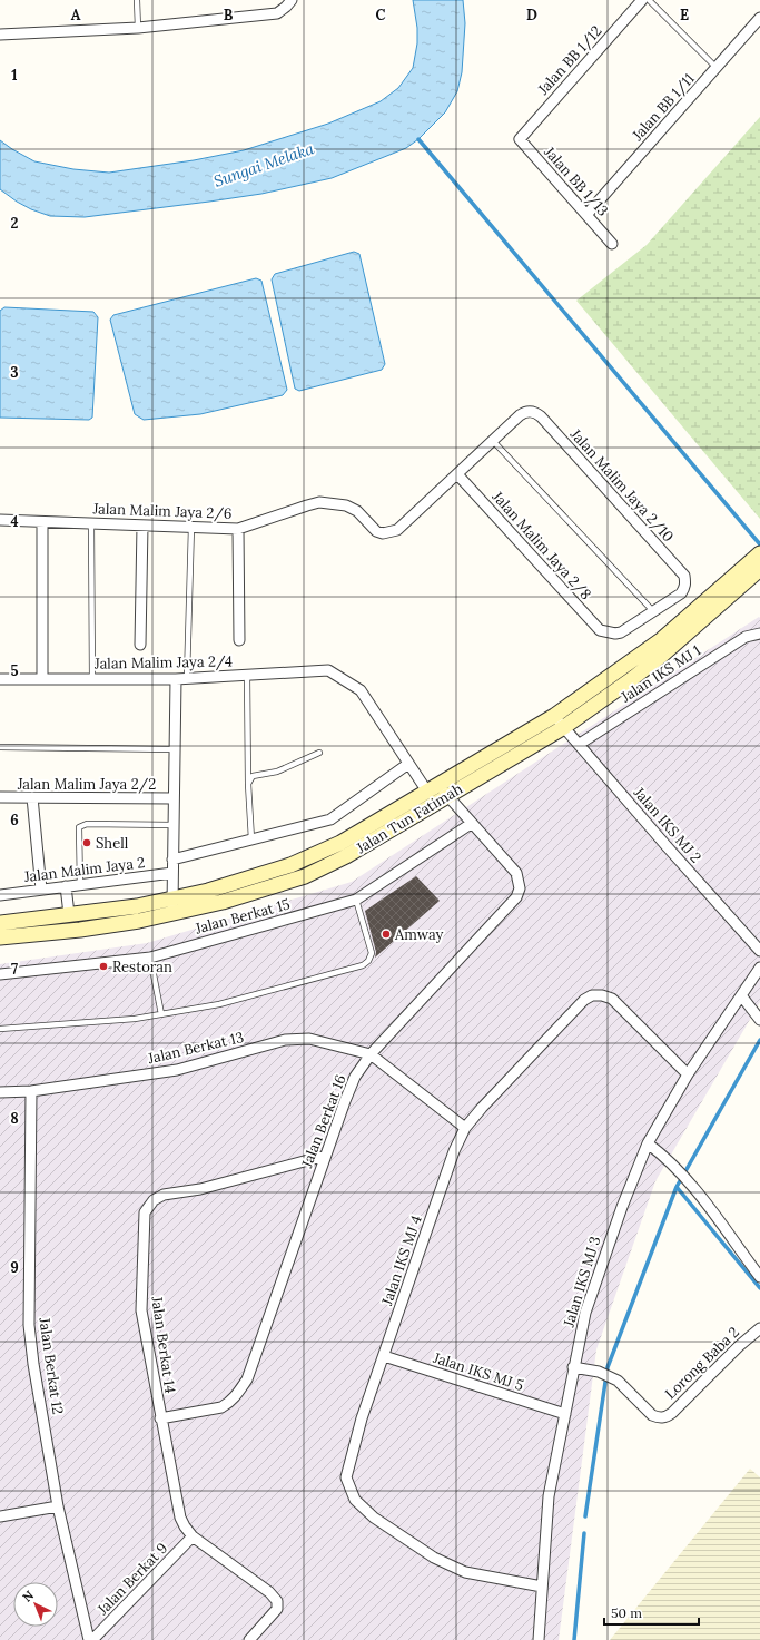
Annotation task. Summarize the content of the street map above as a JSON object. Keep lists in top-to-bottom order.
{
  "streets": {
    "main road": ["Jalan Tun Fatimah"],
    "street": [
      "Jalan BB 1/12",
      "Jalan BB 1/11",
      "Jalan BB 1/13",
      "Jalan Malim Jaya 2/10",
      "Jalan Malim Jaya 2/6",
      "Jalan Malim Jaya 2/8",
      "Jalan Malim Jaya 2/4",
      "Jalan IKS MJ 1",
      "Jalan Malim Jaya 2/2",
      "Jalan IKS MJ 2",
      "Jalan Malim Jaya 2",
      "Jalan Berkat 15",
      "Jalan Berkat 13",
      "Jalan Berkat 16",
      "Jalan IKS MJ 4",
      "Jalan IKS MJ 3",
      "Jalan Berkat 14",
      "Lorong Baba 2",
      "Jalan Berkat 12",
      "Jalan IKS MJ 5",
      "Jalan Berkat 9"
    ]
  },
  "crossings": [
    ["Jalan BB 1/12", "Jalan BB 1/13"],
    ["Jalan BB 1/11", "Jalan BB 1/13"],
    ["Jalan Malim Jaya 2/10", "Jalan Malim Jaya 2/6"],
    ["Jalan Malim Jaya 2/10", "Jalan Malim Jaya 2/8"],
    ["Jalan Malim Jaya 2/6", "Jalan Malim Jaya 2/8"],
    ["Jalan Malim Jaya 2/4", "Jalan Berkat 16"],
    ["Jalan IKS MJ 1", "Jalan IKS MJ 2"],
    ["Jalan Tun Fatimah", "Jalan IKS MJ 2"],
    ["Jalan Tun Fatimah", "Jalan Berkat 16"],
    ["Jalan Berkat 15", "Jalan Berkat 16"],
    ["Jalan Berkat 13", "Jalan Berkat 16"],
    ["Jalan Berkat 13", "Jalan Berkat 12"],
    ["Jalan Berkat 16", "Jalan Berkat 14"],
    ["Jalan IKS MJ 4", "Jalan IKS MJ 3"],
    ["Jalan IKS MJ 4", "Jalan IKS MJ 5"],
    ["Jalan IKS MJ 3", "Lorong Baba 2"],
    ["Jalan IKS MJ 3", "Jalan IKS MJ 5"],
    ["Jalan Berkat 14", "Jalan Berkat 9"]
  ],
  "water": ["Sungai Melaka"],
  "places": ["Shell", "Amway", "Restoran"],
  "scale_bar": "50 m",
  "north": "top left",
  "grid": {
    "columns": [
      "A",
      "B",
      "C",
      "D",
      "E"
    ],
    "rows": [
      "1",
      "2",
      "3",
      "4",
      "5",
      "6",
      "7",
      "8",
      "9"
    ]
  }
}
